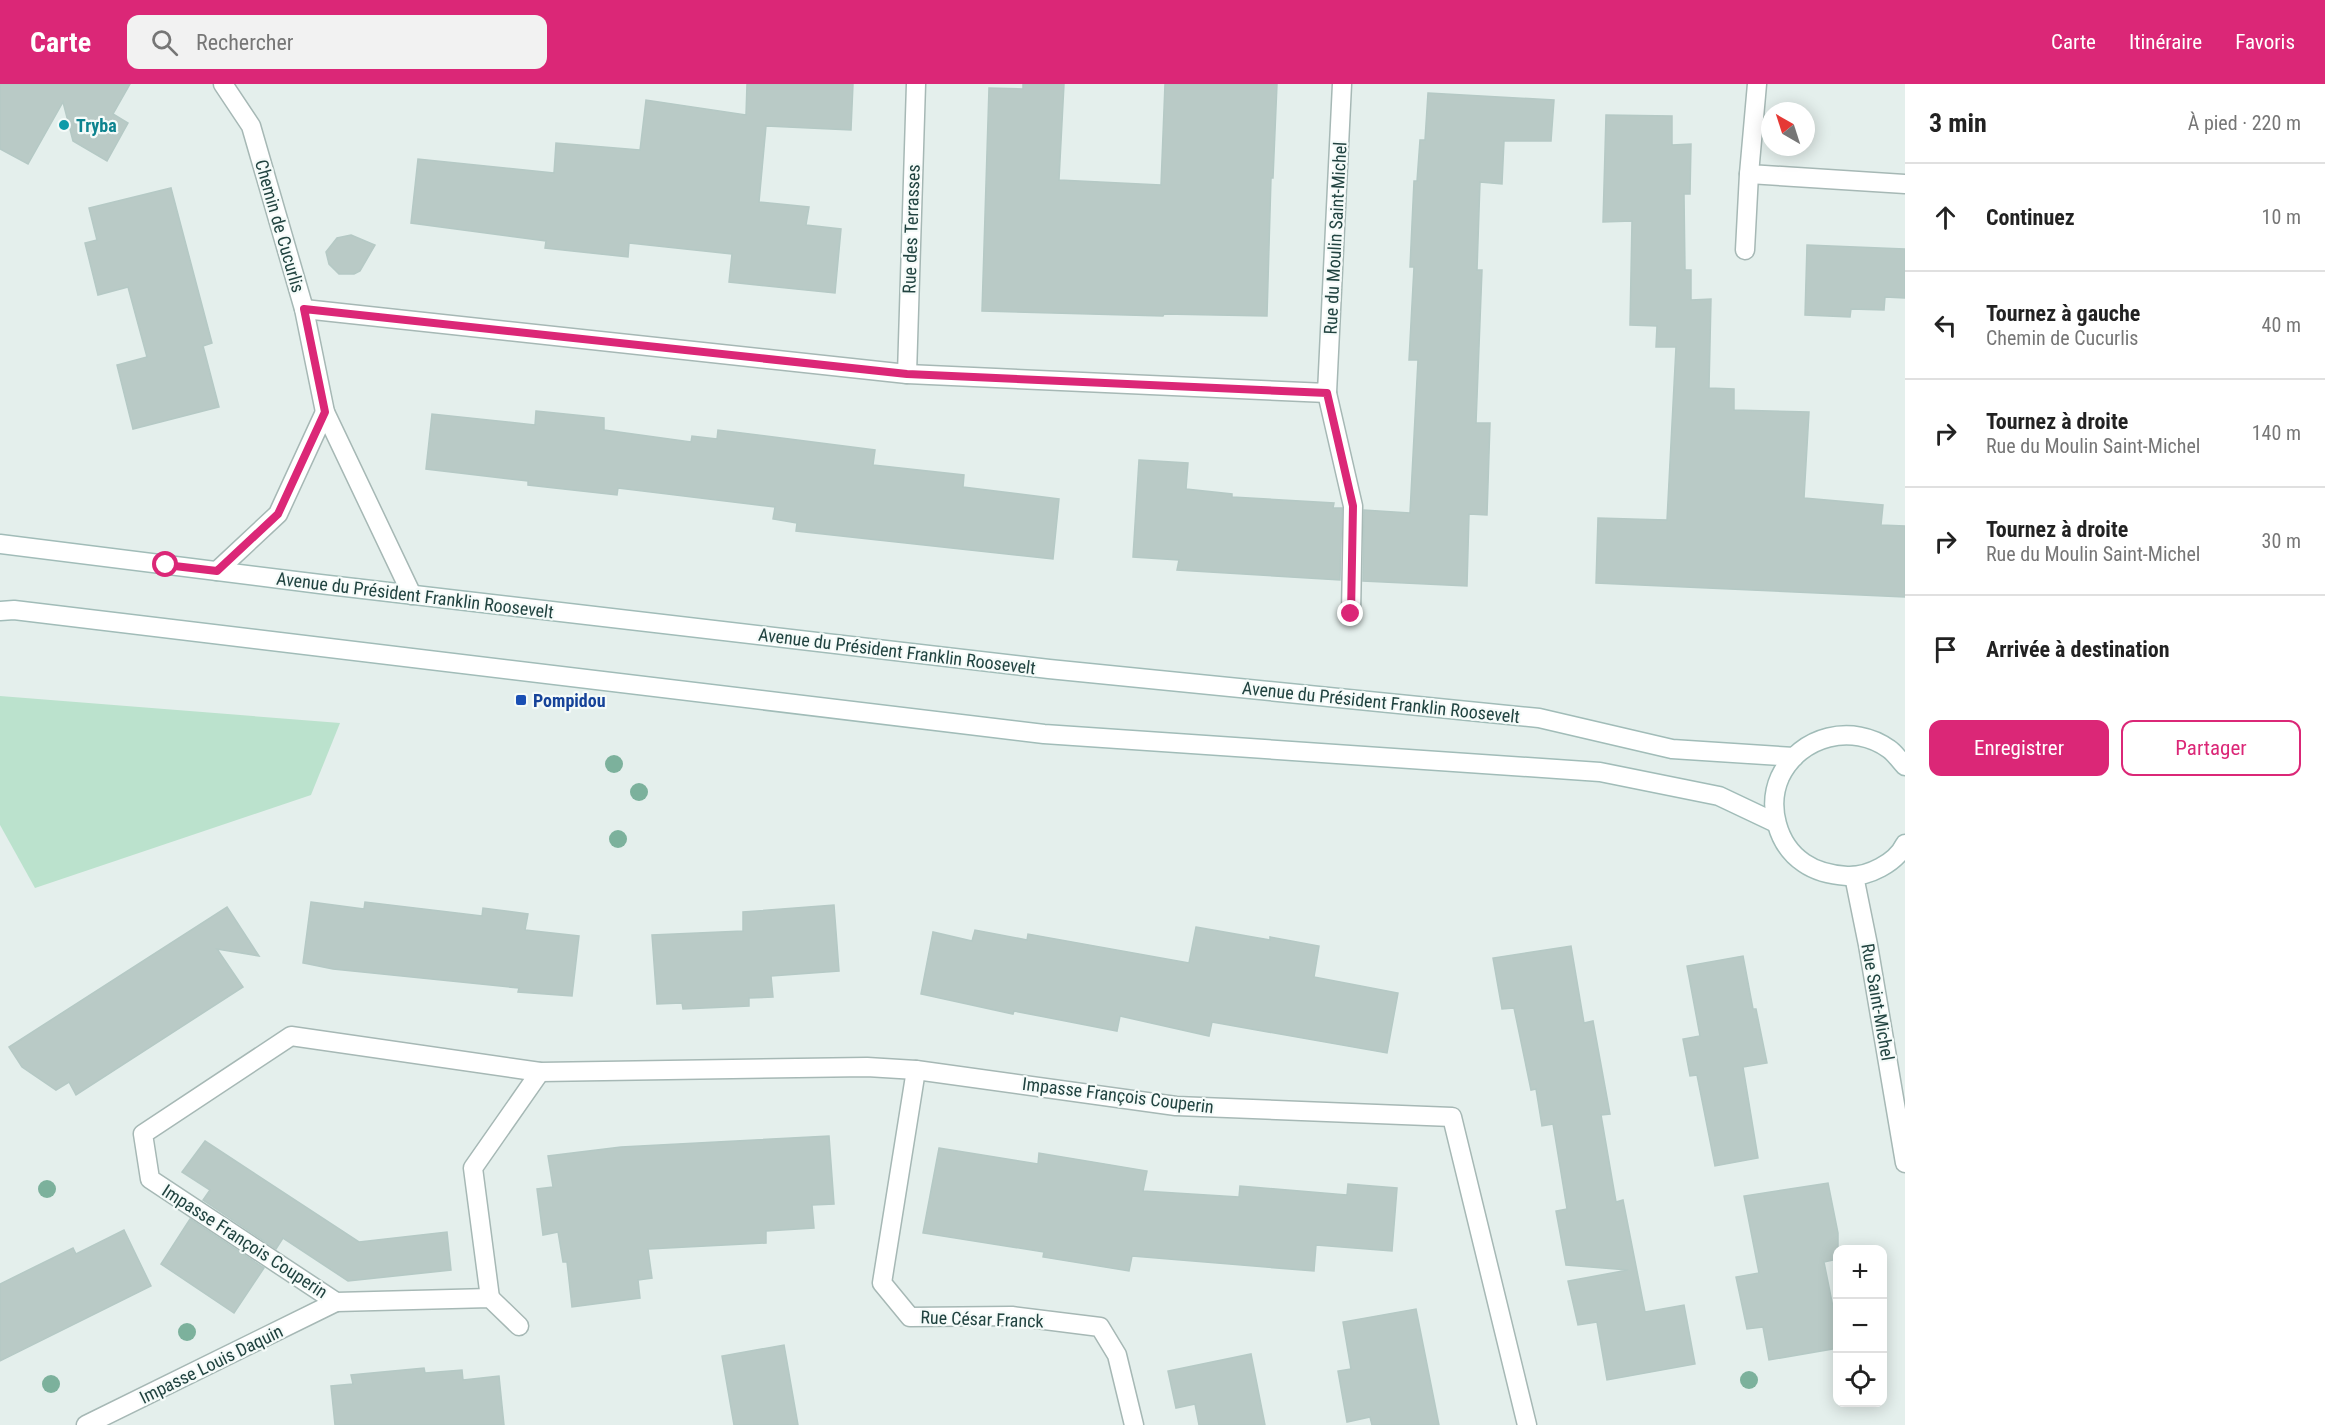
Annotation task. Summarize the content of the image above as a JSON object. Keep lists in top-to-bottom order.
{
  "streets": {
    "street": [
      "Chemin de Cucurlis",
      "Rue des Terrasses",
      "Rue du Moulin Saint-Michel",
      "Avenue du Président Franklin Roosevelt",
      "Rue Saint-Michel",
      "Impasse François Couperin",
      "Rue César Franck",
      "Impasse Louis Daquin"
    ]
  },
  "crossings": [
    ["Chemin de Cucurlis", "Avenue du Président Franklin Roosevelt"],
    ["Impasse François Couperin", "Rue César Franck"],
    ["Impasse François Couperin", "Impasse Louis Daquin"]
  ],
  "places": {
    "other": ["Tryba"],
    "transit": ["Pompidou"]
  },
  "north": "top left",
  "page": {
    "header": "Carte",
    "search": "Rechercher",
    "nav": ["Carte", "Itinéraire", "Favoris"],
    "heading": ["3 min", "À pied · 220 m"],
    "list": [
      ["Continuez", "10 m"],
      ["Tournez à gauche", "Chemin de Cucurlis", "40 m"],
      ["Tournez à droite", "Rue du Moulin Saint-Michel", "140 m"],
      ["Tournez à droite", "Rue du Moulin Saint-Michel", "30 m"],
      "Arrivée à destination"
    ],
    "buttons": ["Enregistrer", "Partager"],
    "map_buttons": ["+", "−"]
  }
}
